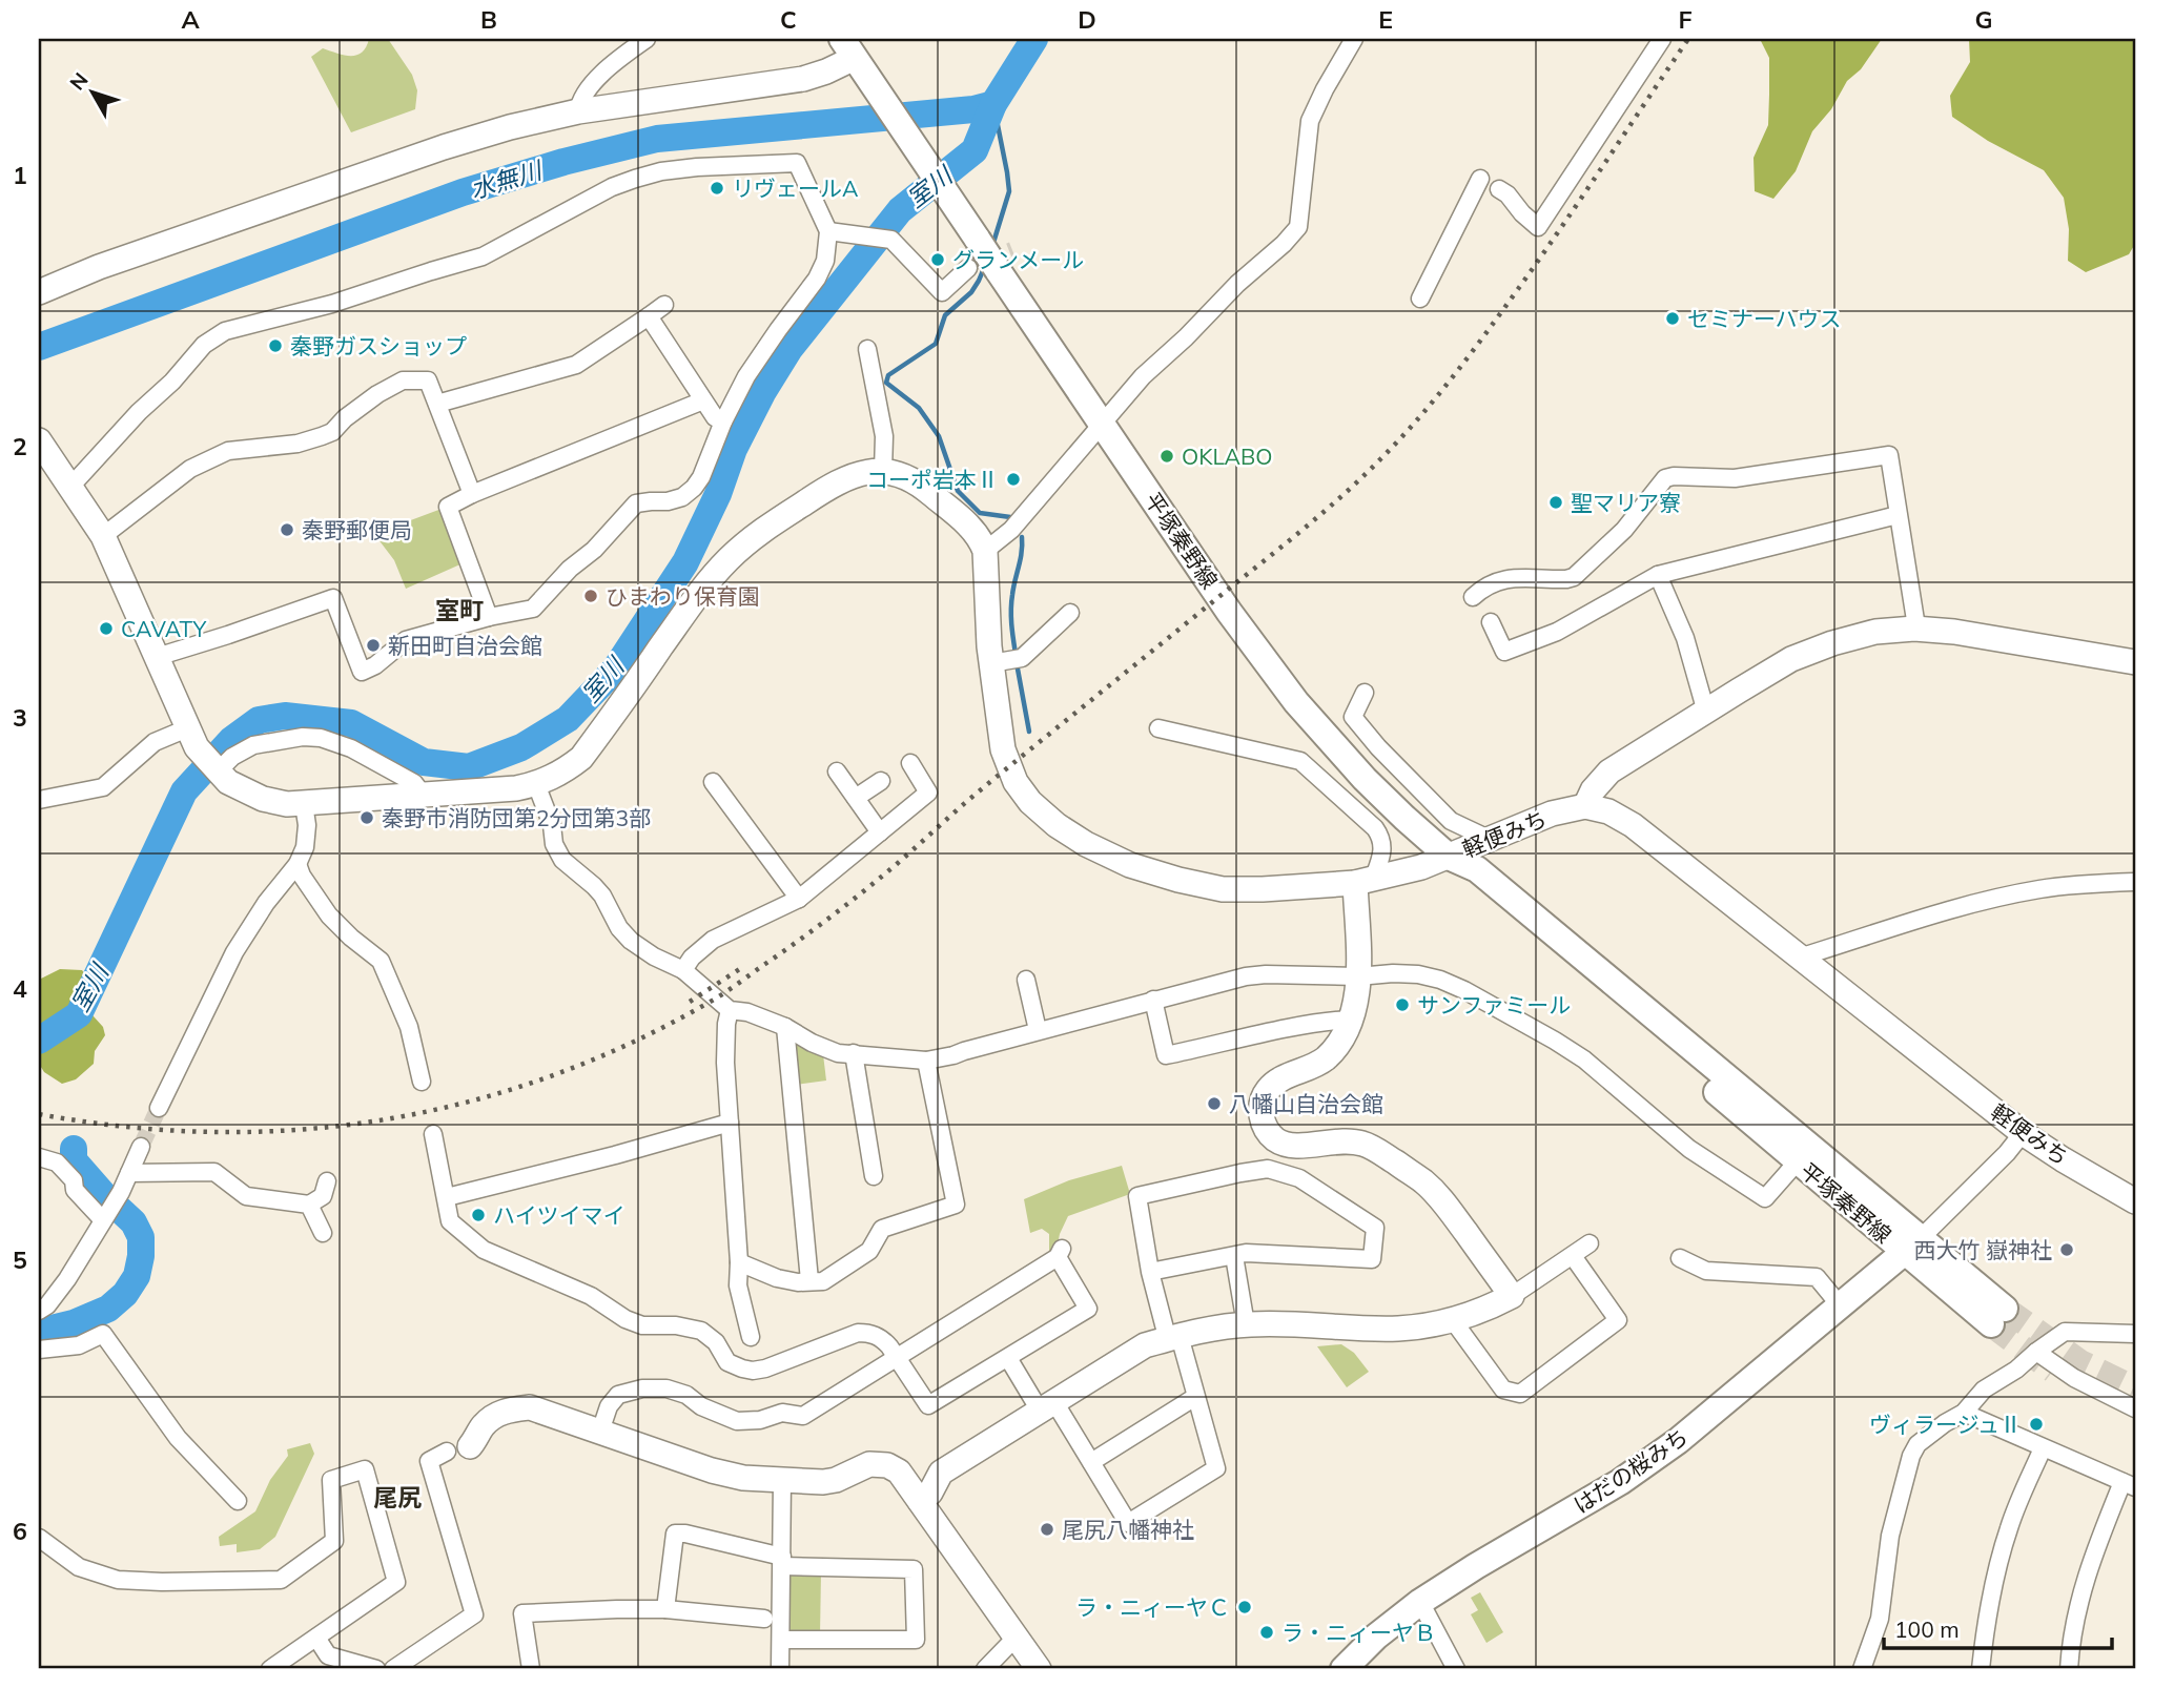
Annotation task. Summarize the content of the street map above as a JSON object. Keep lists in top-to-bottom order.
{
  "streets": {
    "main road": ["平塚秦野線", "はだの桜みち"],
    "street": ["軽便みち"]
  },
  "crossings": [
    ["平塚秦野線", "軽便みち"],
    ["平塚秦野線", "はだの桜みち"]
  ],
  "districts": ["室町", "尾尻"],
  "water": ["水無川", "室川"],
  "places": [
    "リヴェールA",
    "グランメール",
    "セミナーハウス",
    "秦野ガスショップ",
    "OKLABO",
    "コーポ岩本Ⅱ",
    "聖マリア寮",
    "秦野郵便局",
    "ひまわり保育園",
    "CAVATY",
    "新田町自治会館",
    "秦野市消防団第2分団第3部",
    "サンファミール",
    "八幡山自治会館",
    "ハイツイマイ",
    "西大竹 嶽神社",
    "ヴィラージュⅡ",
    "尾尻八幡神社",
    "ラ・ニィーヤＣ",
    "ラ・ニィーヤＢ"
  ],
  "scale_bar": "100 m",
  "north": "top left",
  "grid": {
    "columns": [
      "A",
      "B",
      "C",
      "D",
      "E",
      "F",
      "G"
    ],
    "rows": [
      "1",
      "2",
      "3",
      "4",
      "5",
      "6"
    ]
  }
}
